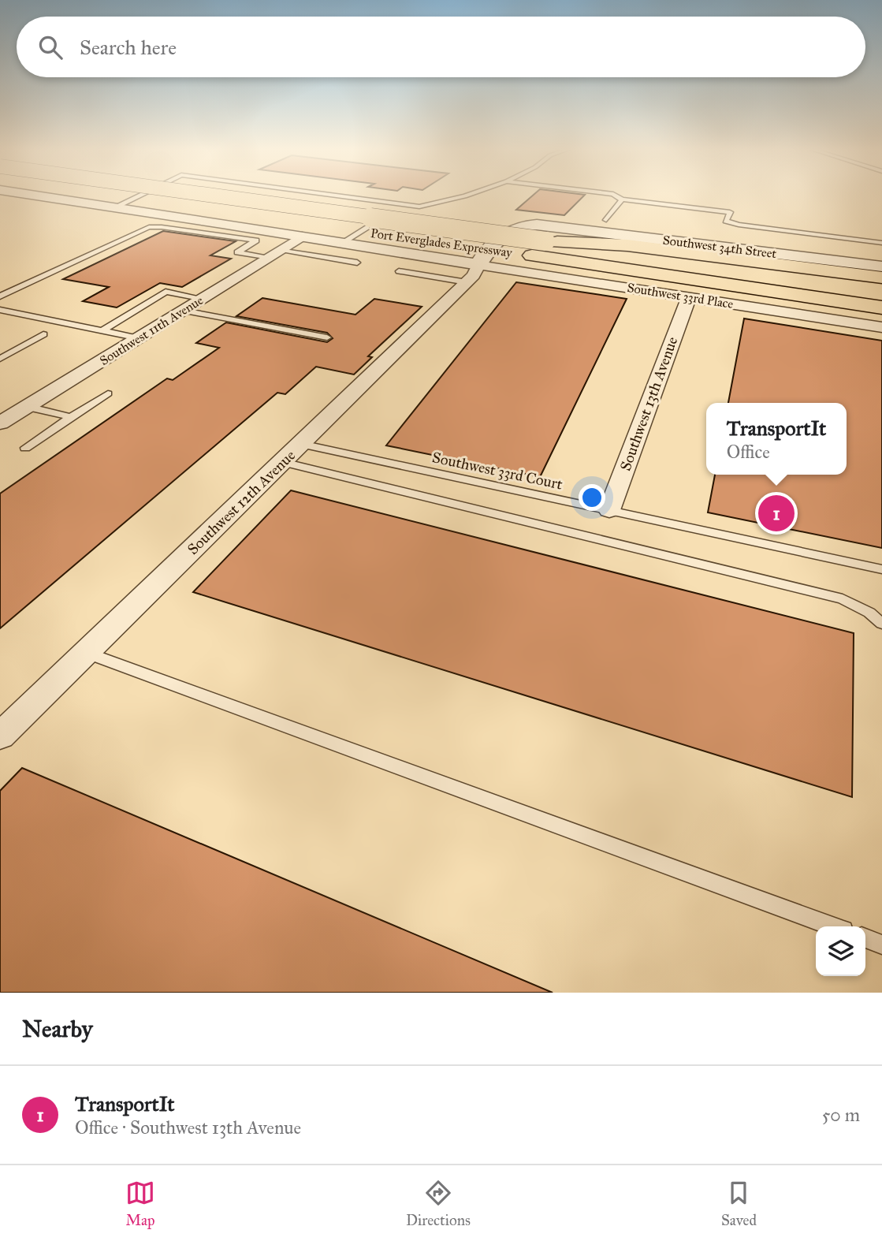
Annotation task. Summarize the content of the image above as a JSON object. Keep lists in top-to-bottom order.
{
  "streets": {
    "highway": ["Port Everglades Expressway"],
    "street": [
      "Southwest 34th Street",
      "Southwest 33rd Place",
      "Southwest 11th Avenue",
      "Southwest 13th Avenue",
      "Southwest 12th Avenue"
    ],
    "lane": ["Southwest 33rd Court"]
  },
  "crossings": [
    ["Southwest 34th Street", "Southwest 33rd Place"],
    ["Southwest 34th Street", "Southwest 12th Avenue"],
    ["Southwest 33rd Place", "Southwest 13th Avenue"],
    ["Southwest 33rd Place", "Southwest 12th Avenue"],
    ["Southwest 13th Avenue", "Southwest 33rd Court"],
    ["Southwest 33rd Court", "Southwest 12th Avenue"]
  ],
  "page": {
    "search": "Search here",
    "popup": ["TransportIt", "Office"],
    "pins": "1",
    "heading": "Nearby",
    "list": [
      {
        "mark": "1",
        "name": "TransportIt",
        "note": "Office · Southwest 13th Avenue",
        "value": "50 m"
      }
    ],
    "nav": ["Map", "Directions", "Saved"]
  }
}
